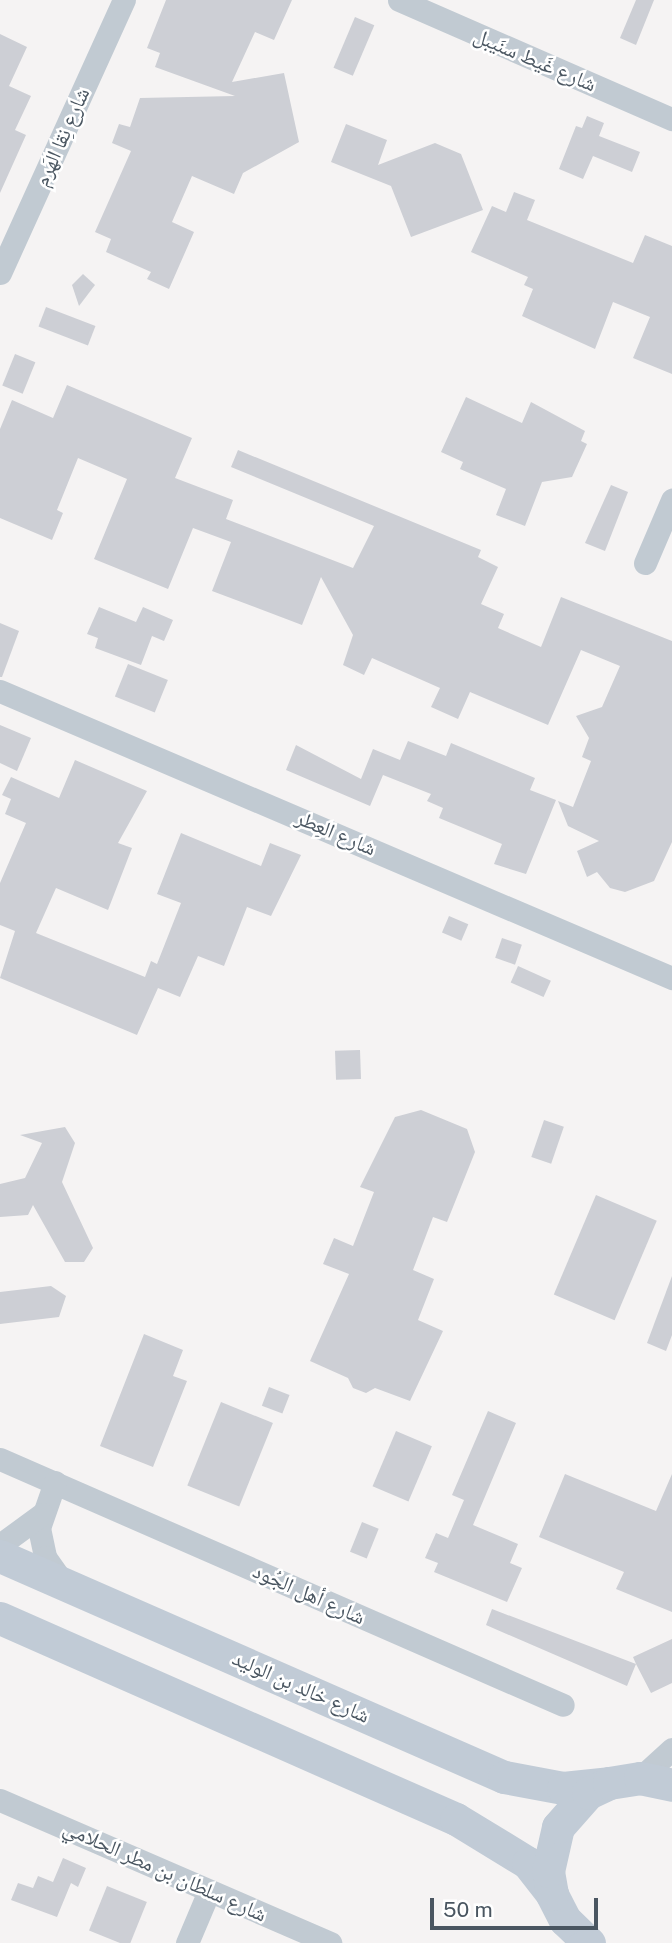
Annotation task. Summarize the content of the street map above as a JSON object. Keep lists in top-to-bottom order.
{
  "streets": {
    "street": [
      "شارع غَيط سنَيبل",
      "شارع نِقا الهَرم",
      "شارع العِطر",
      "شارع أهل الجُود",
      "شارع خالِد بن الوليد",
      "شارع سلطان بن مطر الحلامي"
    ]
  },
  "scale_bar": "50 m"
}
